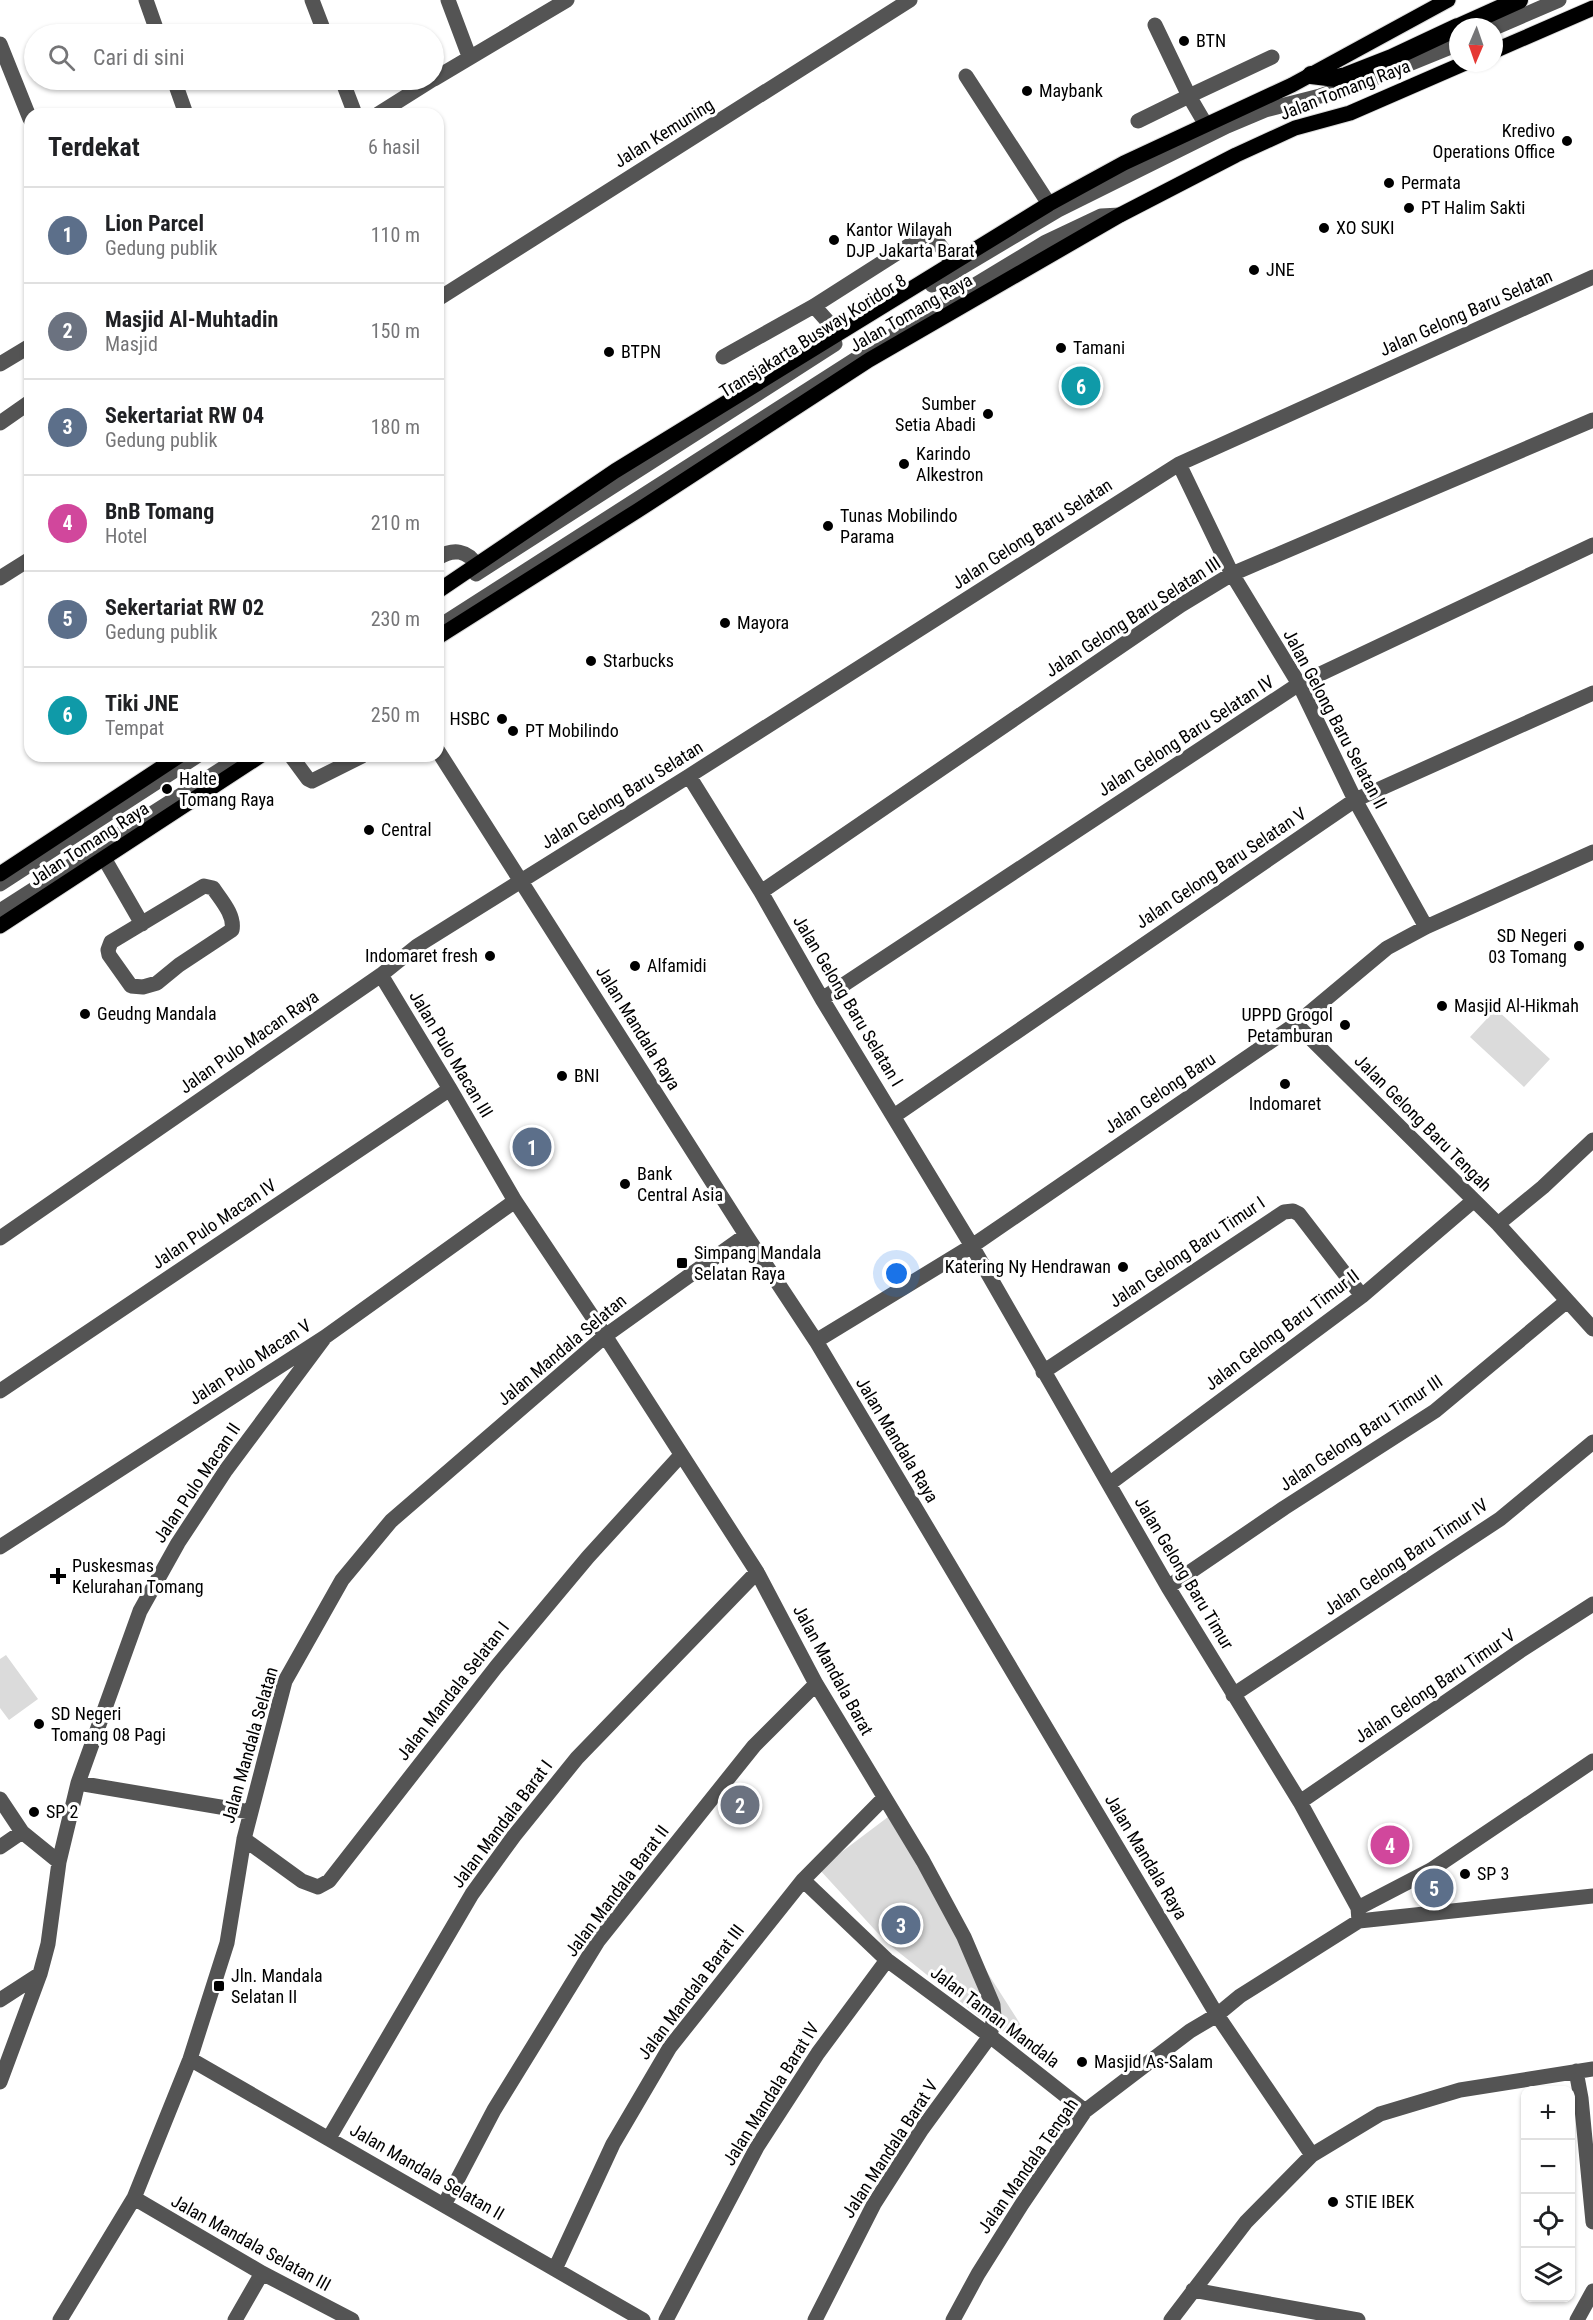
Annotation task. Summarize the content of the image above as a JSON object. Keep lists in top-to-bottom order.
{
  "streets": {
    "main road": ["Jalan Tomang Raya"],
    "street": [
      "Jalan Kemuning",
      "Jalan Gelong Baru Selatan",
      "Transjakarta Busway Koridor 8",
      "Jalan Gelong Baru Selatan III",
      "Jalan Gelong Baru Selatan II",
      "Jalan Gelong Baru Selatan IV",
      "Jalan Gelong Baru Selatan V",
      "Jalan Gelong Baru Selatan I",
      "Jalan Mandala Raya",
      "Jalan Pulo Macan Raya",
      "Jalan Pulo Macan III",
      "Jalan Gelong Baru",
      "Jalan Gelong Baru Tengah",
      "Jalan Pulo Macan IV",
      "Jalan Gelong Baru Timur I",
      "Jalan Gelong Baru Timur II",
      "Jalan Mandala Selatan",
      "Jalan Pulo Macan V",
      "Jalan Gelong Baru Timur III",
      "Jalan Pulo Macan II",
      "Jalan Gelong Baru Timur IV",
      "Jalan Gelong Baru Timur",
      "Jalan Mandala Barat",
      "Jalan Gelong Baru Timur V",
      "Jalan Mandala Selatan I",
      "Jalan Mandala Barat I",
      "Jalan Mandala Barat II",
      "Jalan Mandala Barat III",
      "Jalan Taman Mandala",
      "Jalan Mandala Barat IV",
      "Jalan Mandala Barat V",
      "Jalan Mandala Tengah",
      "Jalan Mandala Selatan II",
      "Jalan Mandala Selatan III"
    ]
  },
  "crossings": [
    ["Jalan Gelong Baru Selatan", "Jalan Gelong Baru Selatan II"],
    ["Jalan Gelong Baru Selatan", "Jalan Gelong Baru Selatan I"],
    ["Jalan Gelong Baru Selatan", "Jalan Mandala Raya"],
    ["Jalan Gelong Baru Selatan", "Jalan Pulo Macan Raya"],
    ["Jalan Gelong Baru Selatan III", "Jalan Gelong Baru Selatan II"],
    ["Jalan Gelong Baru Selatan III", "Jalan Gelong Baru Selatan I"],
    ["Jalan Gelong Baru Selatan II", "Jalan Gelong Baru Selatan IV"],
    ["Jalan Gelong Baru Selatan II", "Jalan Gelong Baru Selatan V"],
    ["Jalan Gelong Baru Selatan II", "Jalan Gelong Baru"],
    ["Jalan Gelong Baru Selatan IV", "Jalan Gelong Baru Selatan I"],
    ["Jalan Gelong Baru Selatan V", "Jalan Gelong Baru Selatan I"],
    ["Jalan Gelong Baru Selatan I", "Jalan Gelong Baru"],
    ["Jalan Gelong Baru Selatan I", "Jalan Gelong Baru Timur"],
    ["Jalan Mandala Raya", "Jalan Pulo Macan Raya"],
    ["Jalan Mandala Raya", "Jalan Gelong Baru"],
    ["Jalan Mandala Raya", "Jalan Mandala Selatan"],
    ["Jalan Mandala Raya", "Jalan Mandala Tengah"],
    ["Jalan Pulo Macan Raya", "Jalan Pulo Macan III"],
    ["Jalan Pulo Macan III", "Jalan Pulo Macan IV"],
    ["Jalan Pulo Macan III", "Jalan Mandala Selatan"],
    ["Jalan Pulo Macan III", "Jalan Pulo Macan V"],
    ["Jalan Pulo Macan III", "Jalan Mandala Barat"],
    ["Jalan Gelong Baru", "Jalan Gelong Baru Tengah"],
    ["Jalan Gelong Baru", "Jalan Gelong Baru Timur"],
    ["Jalan Gelong Baru Tengah", "Jalan Gelong Baru Timur II"],
    ["Jalan Gelong Baru Tengah", "Jalan Gelong Baru Timur III"],
    ["Jalan Gelong Baru Timur I", "Jalan Gelong Baru Timur II"],
    ["Jalan Gelong Baru Timur I", "Jalan Gelong Baru Timur"],
    ["Jalan Gelong Baru Timur II", "Jalan Gelong Baru Timur"],
    ["Jalan Mandala Selatan", "Jalan Mandala Barat"],
    ["Jalan Mandala Selatan", "Jalan Mandala Selatan I"],
    ["Jalan Mandala Selatan", "Jalan Mandala Selatan II"],
    ["Jalan Mandala Selatan", "Jalan Mandala Selatan III"],
    ["Jalan Pulo Macan V", "Jalan Pulo Macan II"],
    ["Jalan Gelong Baru Timur III", "Jalan Gelong Baru Timur"],
    ["Jalan Gelong Baru Timur IV", "Jalan Gelong Baru Timur"],
    ["Jalan Gelong Baru Timur", "Jalan Gelong Baru Timur V"],
    ["Jalan Gelong Baru Timur", "Jalan Mandala Tengah"],
    ["Jalan Mandala Barat", "Jalan Mandala Selatan I"],
    ["Jalan Mandala Barat", "Jalan Mandala Barat I"],
    ["Jalan Mandala Barat", "Jalan Mandala Barat II"],
    ["Jalan Mandala Barat", "Jalan Mandala Barat III"],
    ["Jalan Mandala Barat", "Jalan Taman Mandala"],
    ["Jalan Mandala Barat", "Jalan Mandala Barat V"],
    ["Jalan Mandala Barat I", "Jalan Mandala Selatan II"],
    ["Jalan Mandala Barat II", "Jalan Mandala Selatan II"],
    ["Jalan Mandala Barat III", "Jalan Taman Mandala"],
    ["Jalan Mandala Barat III", "Jalan Mandala Selatan II"],
    ["Jalan Taman Mandala", "Jalan Mandala Barat IV"],
    ["Jalan Taman Mandala", "Jalan Mandala Barat V"],
    ["Jalan Taman Mandala", "Jalan Mandala Tengah"]
  ],
  "places": {
    "other": [
      "BTN",
      "Maybank",
      "Kredivo Operations Office",
      "Permata",
      "PT Halim Sakti",
      "XO SUKI",
      "Kantor Wilayah DJP Jakarta Barat",
      "JNE",
      "Tamani",
      "BTPN",
      "Sumber Setia Abadi",
      "Karindo Alkestron",
      "Tunas Mobilindo Parama",
      "Mayora",
      "Starbucks",
      "HSBC",
      "PT Mobilindo",
      "Halte Tomang Raya",
      "Central",
      "SD Negeri 03 Tomang",
      "Indomaret fresh",
      "Alfamidi",
      "Masjid Al-Hikmah",
      "Geudng Mandala",
      "UPPD Grogol Petamburan",
      "BNI",
      "Indomaret",
      "Bank Central Asia",
      "Katering Ny Hendrawan",
      "SD Negeri Tomang 08 Pagi",
      "SP 2",
      "SP 3",
      "Masjid As-Salam",
      "STIE IBEK"
    ],
    "transit": ["Simpang Mandala Selatan Raya", "Jln. Mandala Selatan II"],
    "health": ["Puskesmas Kelurahan Tomang"]
  },
  "north": "bottom",
  "page": {
    "search": "Cari di sini",
    "heading": ["Terdekat", "6 hasil"],
    "list": [
      {
        "mark": "1",
        "name": "Lion Parcel",
        "note": "Gedung publik",
        "value": "110 m"
      },
      {
        "mark": "2",
        "name": "Masjid Al-Muhtadin",
        "note": "Masjid",
        "value": "150 m"
      },
      {
        "mark": "3",
        "name": "Sekertariat RW 04",
        "note": "Gedung publik",
        "value": "180 m"
      },
      {
        "mark": "4",
        "name": "BnB Tomang",
        "note": "Hotel",
        "value": "210 m"
      },
      {
        "mark": "5",
        "name": "Sekertariat RW 02",
        "note": "Gedung publik",
        "value": "230 m"
      },
      {
        "mark": "6",
        "name": "Tiki JNE",
        "note": "Tempat",
        "value": "250 m"
      }
    ],
    "pins": [
      "6",
      "1",
      "2",
      "4",
      "5",
      "3"
    ],
    "map_buttons": ["+", "−"]
  }
}
